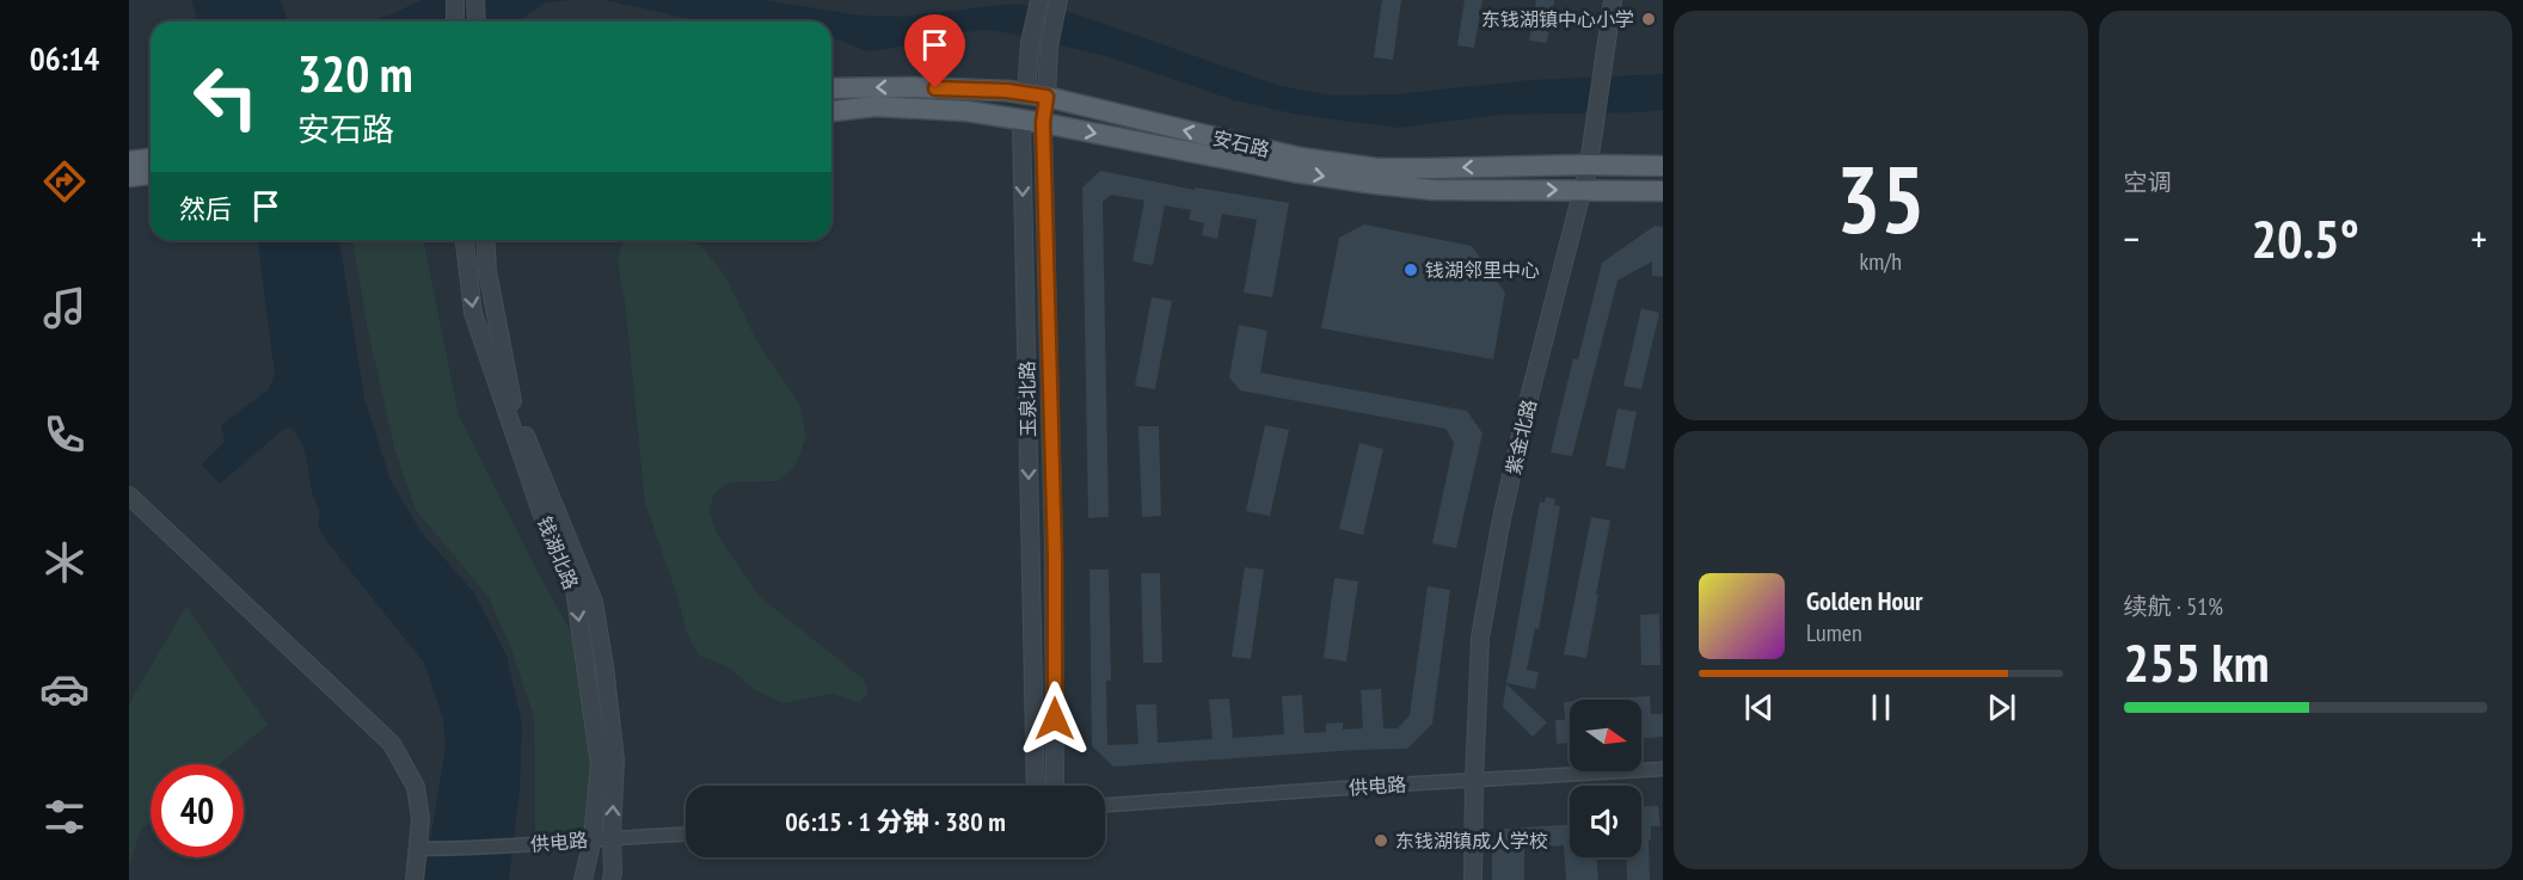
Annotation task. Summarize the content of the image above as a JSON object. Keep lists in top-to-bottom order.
{
  "streets": {
    "main road": ["安石路", "玉泉北路"],
    "street": ["紫金北路", "钱湖北路", "供电路"]
  },
  "crossings": [
    ["安石路", "玉泉北路"],
    ["安石路", "紫金北路"],
    ["紫金北路", "供电路"],
    ["钱湖北路", "供电路"]
  ],
  "places": ["东钱湖镇中心小学", "钱湖邻里中心", "东钱湖镇成人学校"],
  "north": "right",
  "page": {
    "tabs": "06:14",
    "tile": [
      ["35", "km/h"],
      "空调",
      ["续航 · 51%", "255 km"]
    ],
    "turn": ["320 m", "安石路"],
    "then": "然后",
    "heat": ["−", "20.5°", "+"],
    "song": ["Golden Hour", "Lumen"],
    "limit": "40",
    "trip": "06:15 · 1 分钟 · 380 m"
  }
}
